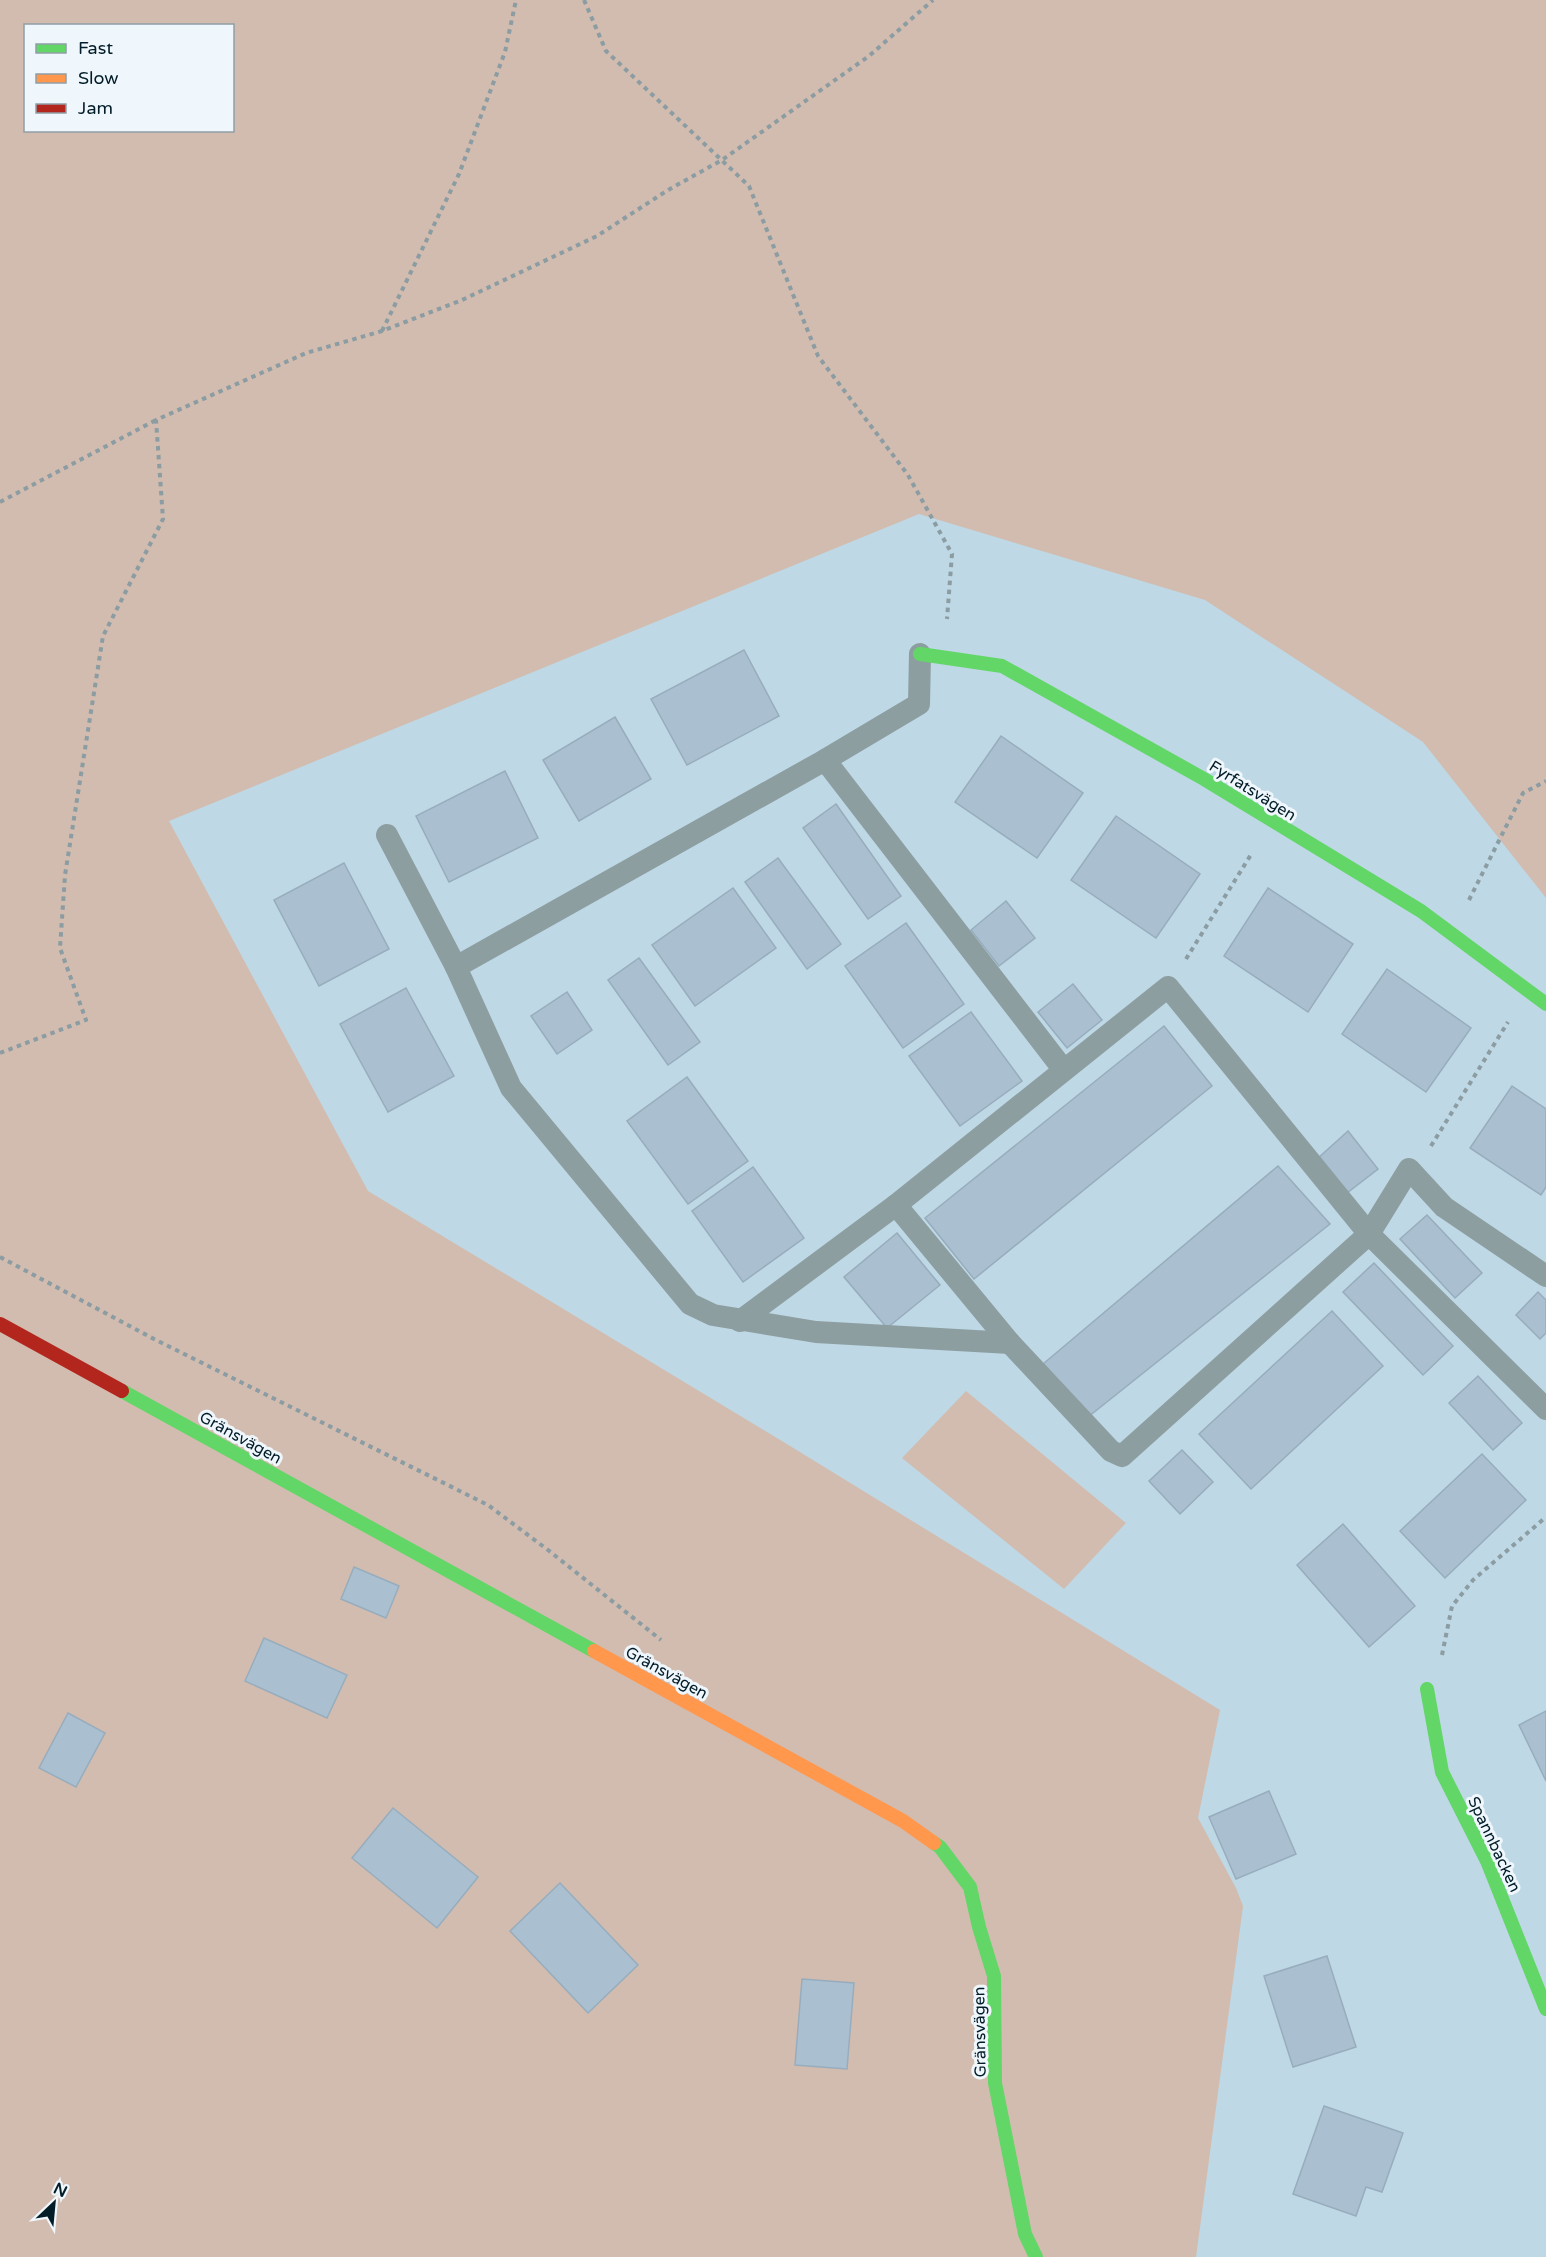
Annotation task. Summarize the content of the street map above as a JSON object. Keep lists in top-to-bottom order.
{
  "streets": {
    "street": ["Fyrfatsvägen", "Gränsvägen", "Spannbacken"]
  },
  "legend": ["Fast", "Slow", "Jam"],
  "north": "top right"
}
